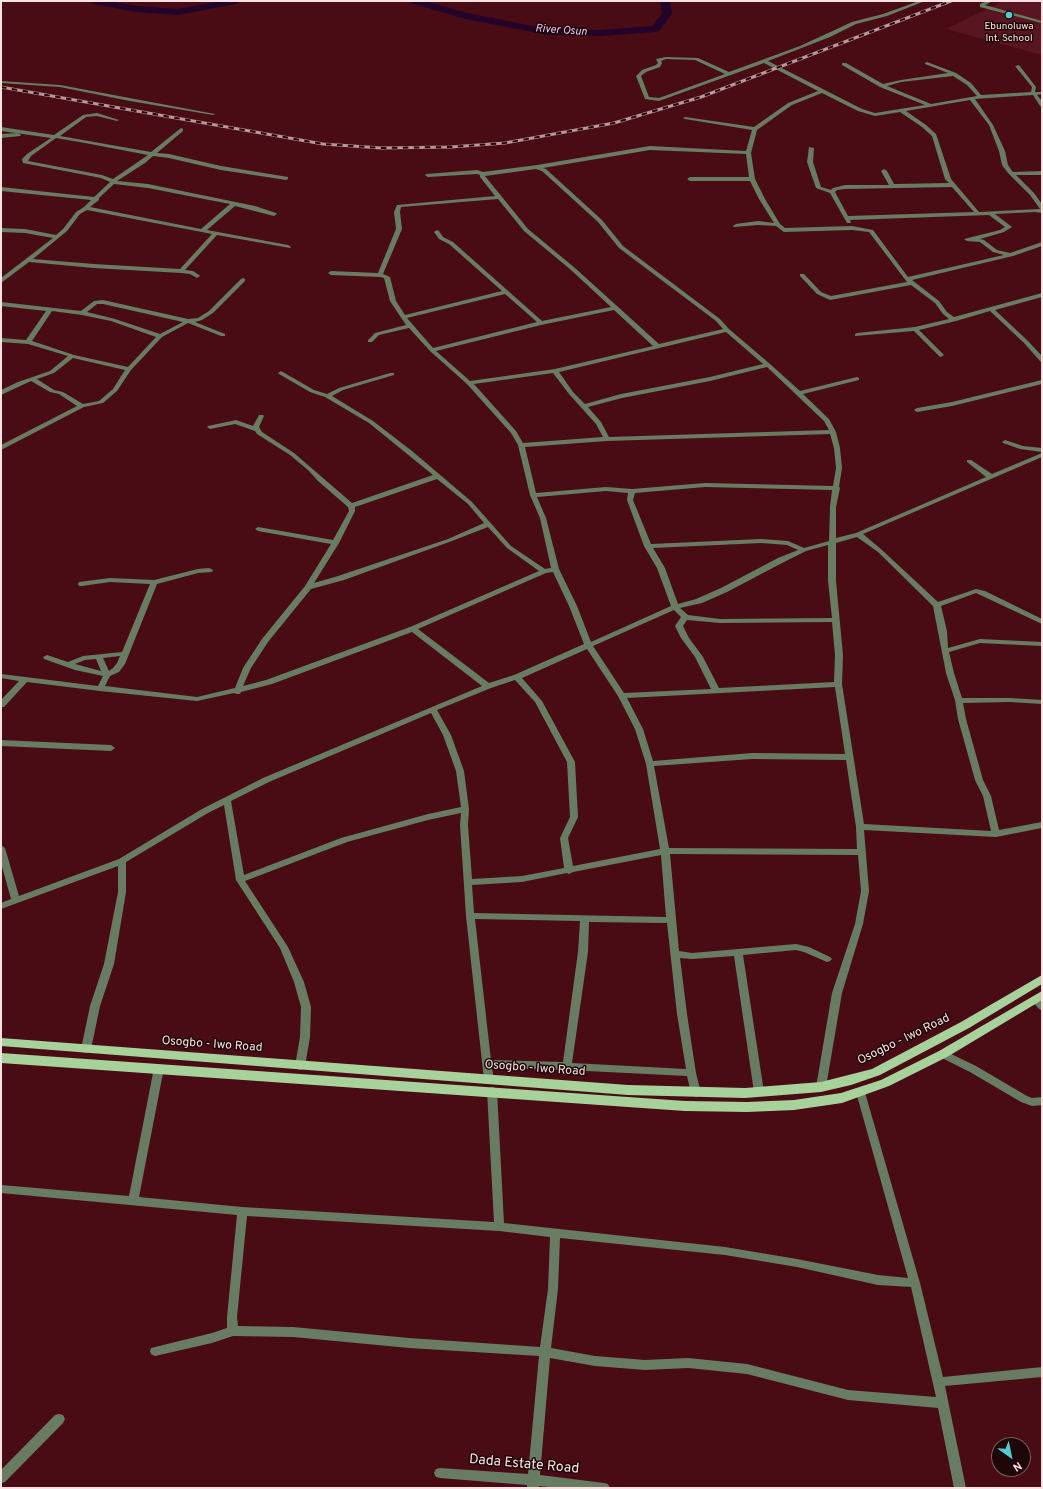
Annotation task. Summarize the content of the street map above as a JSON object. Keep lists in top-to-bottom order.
{
  "streets": {
    "main road": ["Osogbo - Iwo Road"],
    "street": ["Dada Estate Road"]
  },
  "water": ["River Osun"],
  "places": ["Ebunoluwa Int. School"],
  "north": "bottom right"
}
